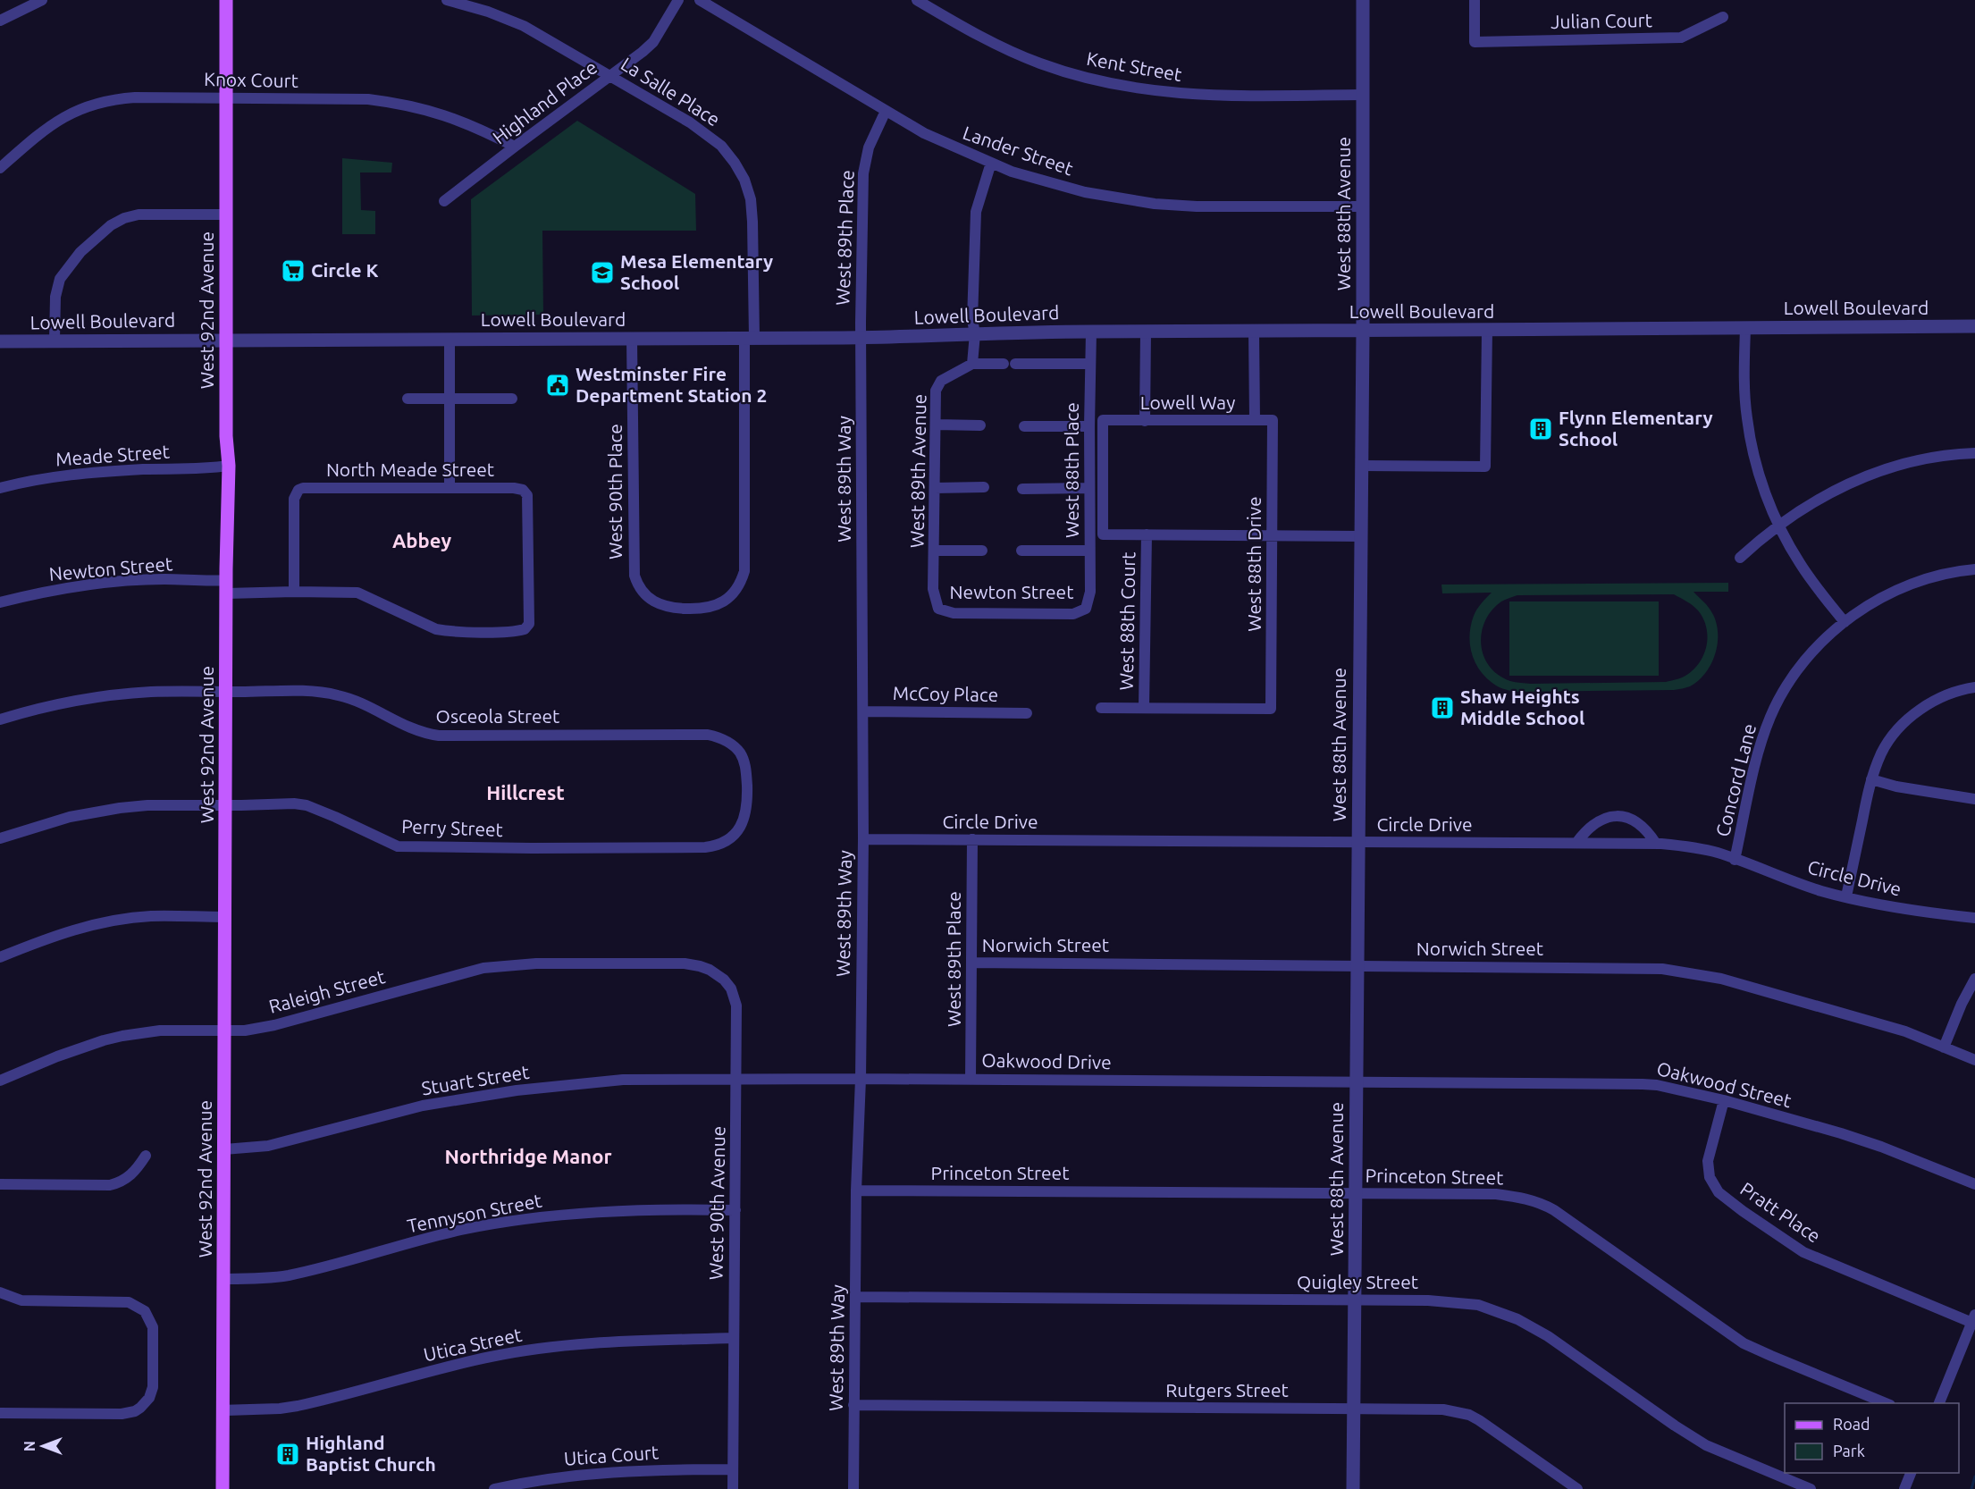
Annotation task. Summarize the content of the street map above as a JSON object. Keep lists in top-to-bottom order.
{
  "streets": {
    "main road": ["West 92nd Avenue"],
    "street": [
      "Julian Court",
      "Kent Street",
      "Knox Court",
      "La Salle Place",
      "Highland Place",
      "Lander Street",
      "West 88th Avenue",
      "West 89th Place",
      "Lowell Boulevard",
      "Lowell Way",
      "Meade Street",
      "North Meade Street",
      "West 88th Place",
      "West 89th Avenue",
      "West 89th Way",
      "West 90th Place",
      "West 88th Drive",
      "Newton Street",
      "West 88th Court",
      "McCoy Place",
      "Osceola Street",
      "Concord Lane",
      "Circle Drive",
      "Perry Street",
      "Norwich Street",
      "Raleigh Street",
      "Oakwood Drive",
      "Stuart Street",
      "Oakwood Street",
      "Princeton Street",
      "West 90th Avenue",
      "Pratt Place",
      "Tennyson Street",
      "Quigley Street",
      "Utica Street",
      "Rutgers Street",
      "Utica Court"
    ]
  },
  "crossings": [
    ["Kent Street", "West 88th Avenue"],
    ["Knox Court", "Highland Place"],
    ["Knox Court", "West 92nd Avenue"],
    ["La Salle Place", "Highland Place"],
    ["La Salle Place", "Lowell Boulevard"],
    ["La Salle Place", "West 90th Place"],
    ["Lander Street", "West 88th Avenue"],
    ["Lander Street", "West 89th Place"],
    ["West 88th Avenue", "Lowell Boulevard"],
    ["West 88th Avenue", "Circle Drive"],
    ["West 88th Avenue", "Norwich Street"],
    ["West 88th Avenue", "Oakwood Drive"],
    ["West 88th Avenue", "Oakwood Street"],
    ["West 88th Avenue", "Princeton Street"],
    ["West 88th Avenue", "Quigley Street"],
    ["West 88th Avenue", "Rutgers Street"],
    ["West 89th Place", "Lowell Boulevard"],
    ["West 89th Place", "West 89th Way"],
    ["West 89th Place", "Circle Drive"],
    ["West 89th Place", "Norwich Street"],
    ["West 89th Place", "Oakwood Drive"],
    ["Lowell Boulevard", "West 92nd Avenue"],
    ["Lowell Boulevard", "West 88th Place"],
    ["Lowell Boulevard", "West 89th Way"],
    ["Lowell Boulevard", "West 90th Place"],
    ["West 92nd Avenue", "Meade Street"],
    ["West 92nd Avenue", "Newton Street"],
    ["West 92nd Avenue", "Osceola Street"],
    ["West 92nd Avenue", "Perry Street"],
    ["West 92nd Avenue", "Raleigh Street"],
    ["West 92nd Avenue", "Stuart Street"],
    ["West 92nd Avenue", "Tennyson Street"],
    ["West 92nd Avenue", "Utica Street"],
    ["Lowell Way", "West 88th Drive"],
    ["Lowell Way", "West 88th Court"],
    ["North Meade Street", "Newton Street"],
    ["West 88th Place", "Newton Street"],
    ["West 89th Avenue", "Newton Street"],
    ["West 89th Way", "McCoy Place"],
    ["West 89th Way", "Circle Drive"],
    ["West 89th Way", "Oakwood Drive"],
    ["West 89th Way", "Princeton Street"],
    ["West 89th Way", "Quigley Street"],
    ["West 89th Way", "Rutgers Street"],
    ["West 88th Drive", "West 88th Court"],
    ["Osceola Street", "Perry Street"],
    ["Concord Lane", "Circle Drive"],
    ["Raleigh Street", "West 90th Avenue"],
    ["Oakwood Drive", "Stuart Street"],
    ["Oakwood Drive", "Oakwood Street"],
    ["Oakwood Drive", "West 90th Avenue"],
    ["Stuart Street", "West 90th Avenue"],
    ["Oakwood Street", "Pratt Place"],
    ["West 90th Avenue", "Tennyson Street"],
    ["West 90th Avenue", "Utica Street"],
    ["West 90th Avenue", "Utica Court"]
  ],
  "districts": ["Abbey", "Hillcrest", "Northridge Manor"],
  "places": {
    "supermarket": ["Circle K"],
    "school or university": ["Mesa Elementary School"],
    "public building": ["Westminster Fire Department Station 2"],
    "building": ["Flynn Elementary School", "Shaw Heights Middle School", "Highland Baptist Church"]
  },
  "legend": ["Road", "Park"],
  "north": "left"
}
